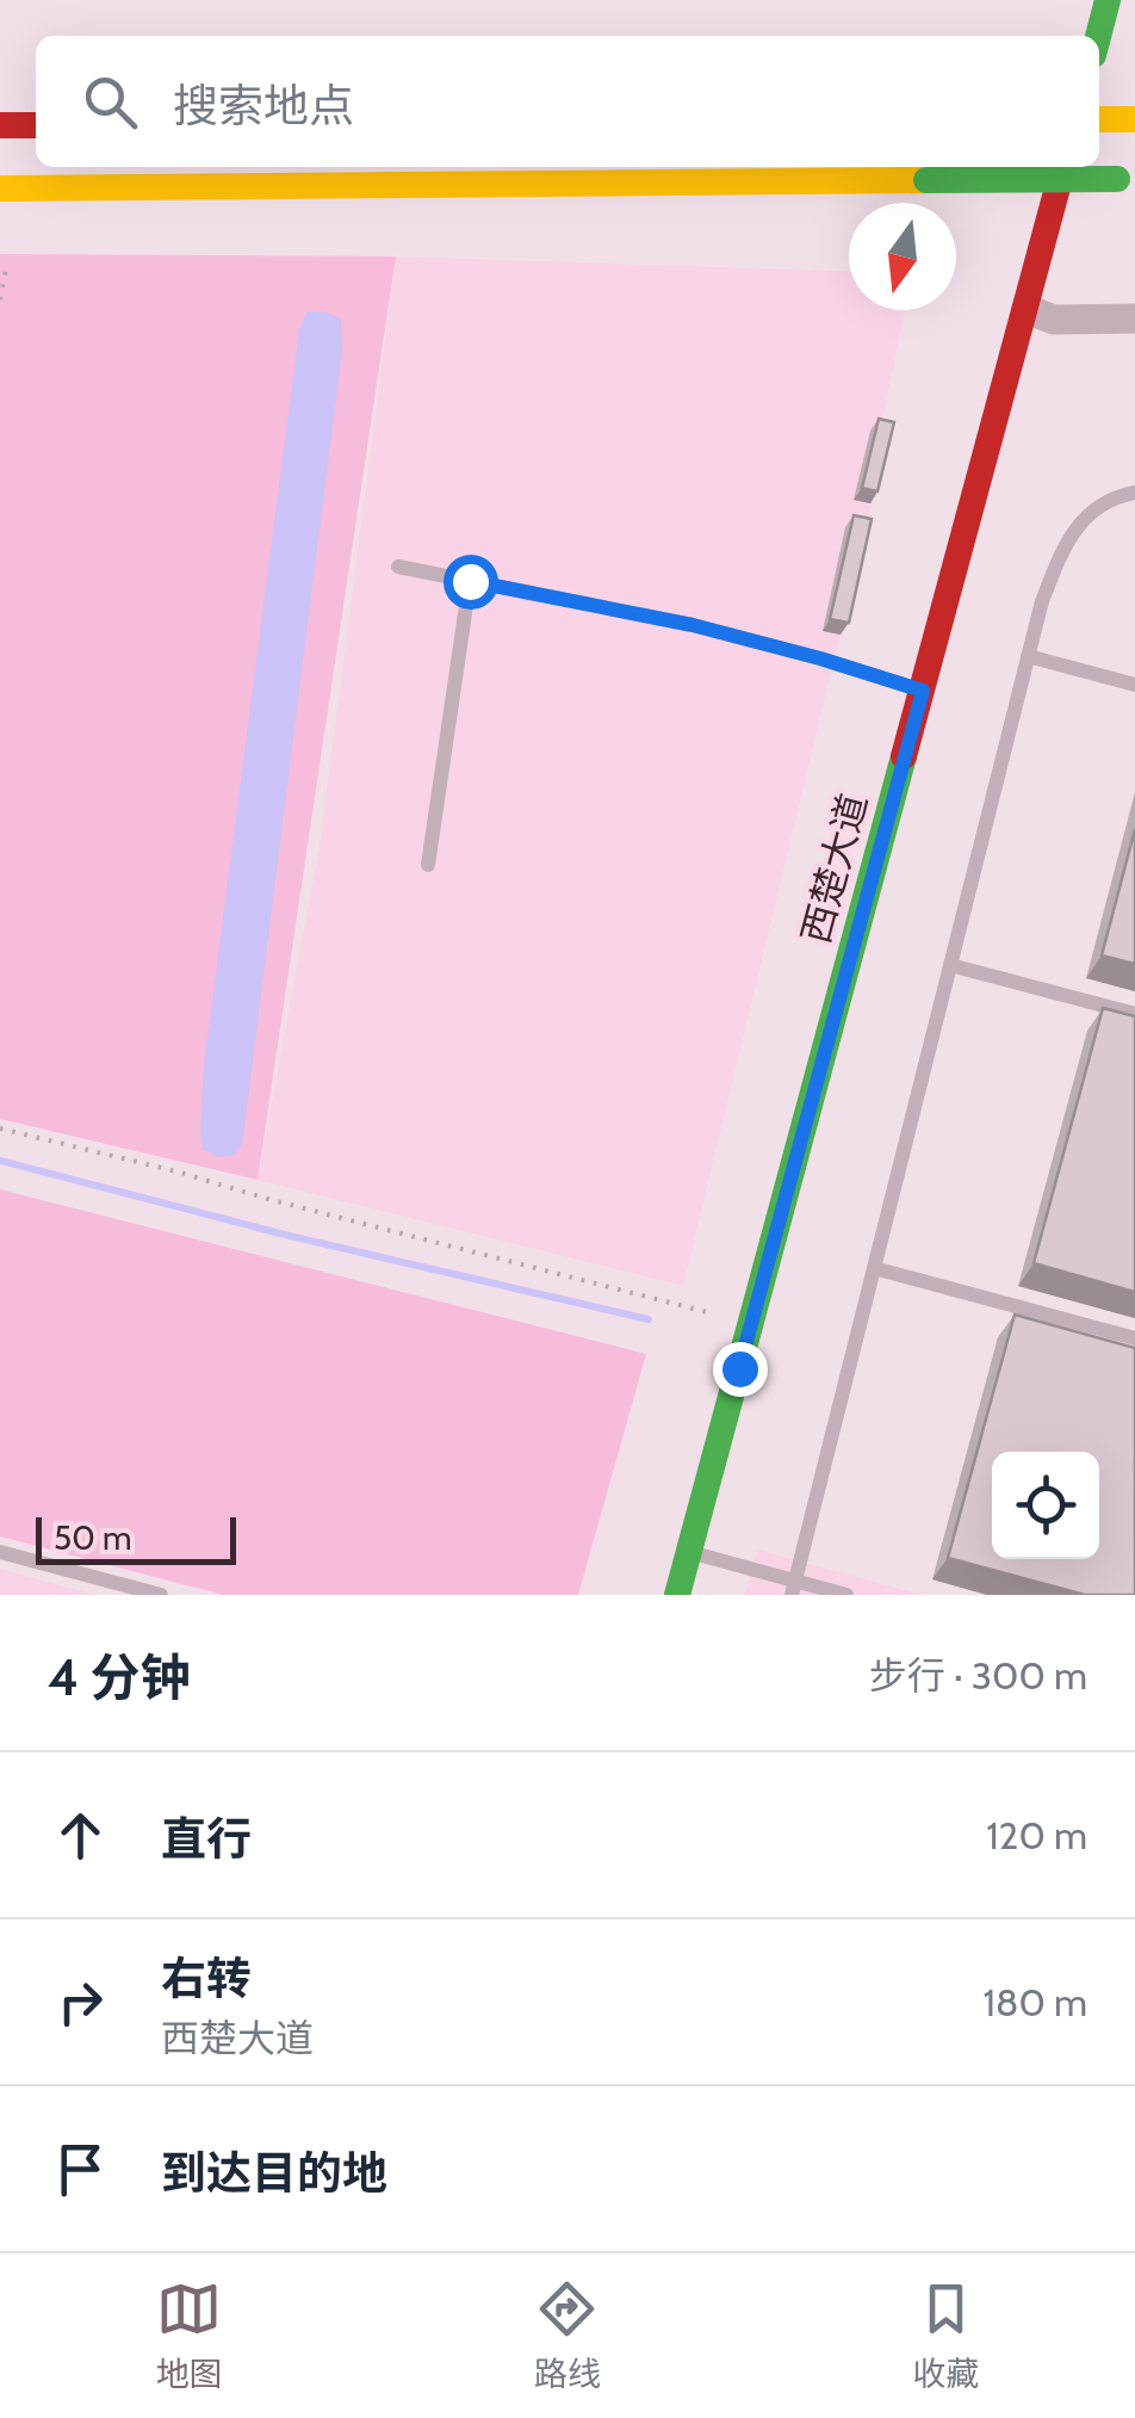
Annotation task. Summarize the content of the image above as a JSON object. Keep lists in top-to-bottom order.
{
  "streets": {
    "main road": ["西楚大道"]
  },
  "scale_bar": "50 m",
  "north": "bottom",
  "page": {
    "search": "搜索地点",
    "scale": "50 m",
    "heading": ["4 分钟", "步行 · 300 m"],
    "list": [
      ["直行", "120 m"],
      ["右转", "西楚大道", "180 m"],
      "到达目的地"
    ],
    "nav": ["地图", "路线", "收藏"]
  }
}
